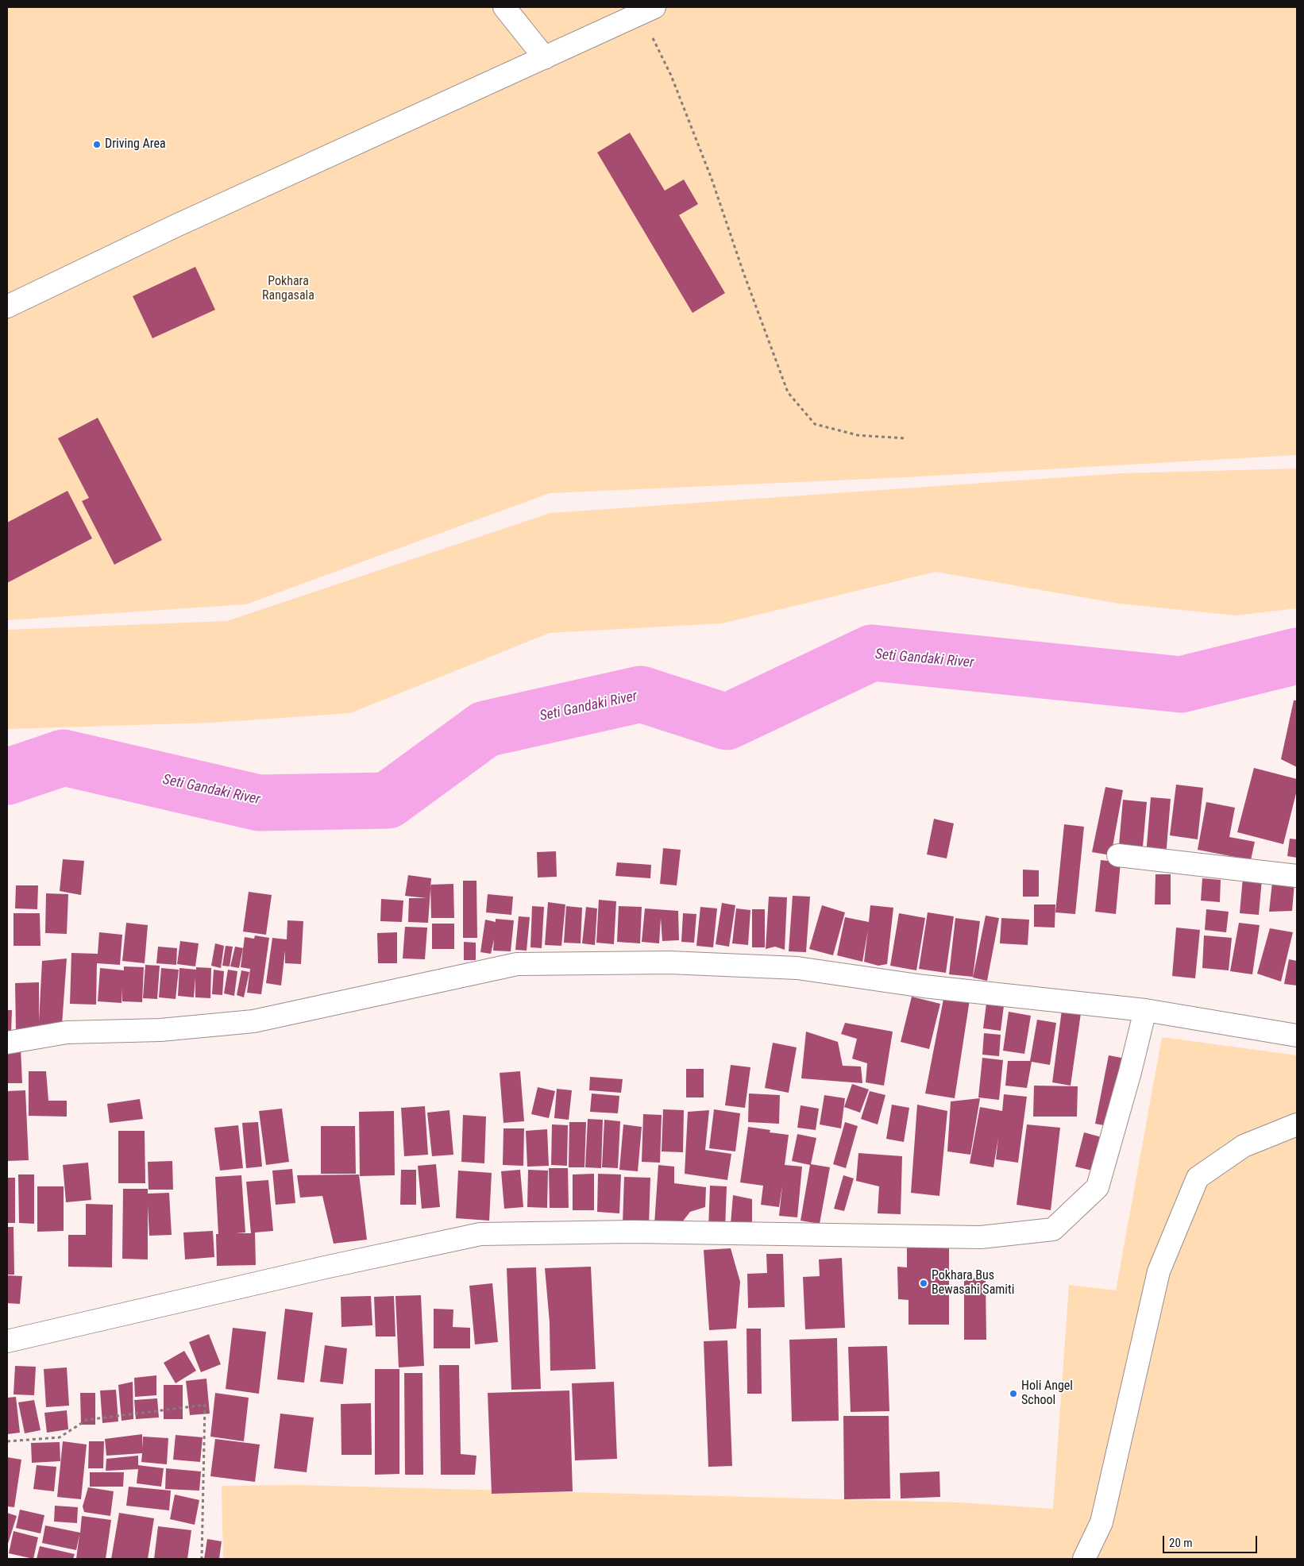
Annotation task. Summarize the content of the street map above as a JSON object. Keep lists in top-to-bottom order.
{
  "water": ["Seti Gandaki River"],
  "parks": ["Pokhara Rangasala"],
  "places": ["Driving Area", "Pokhara Bus Bewasahi Samiti", "Holi Angel School"],
  "scale_bar": "20 m"
}
